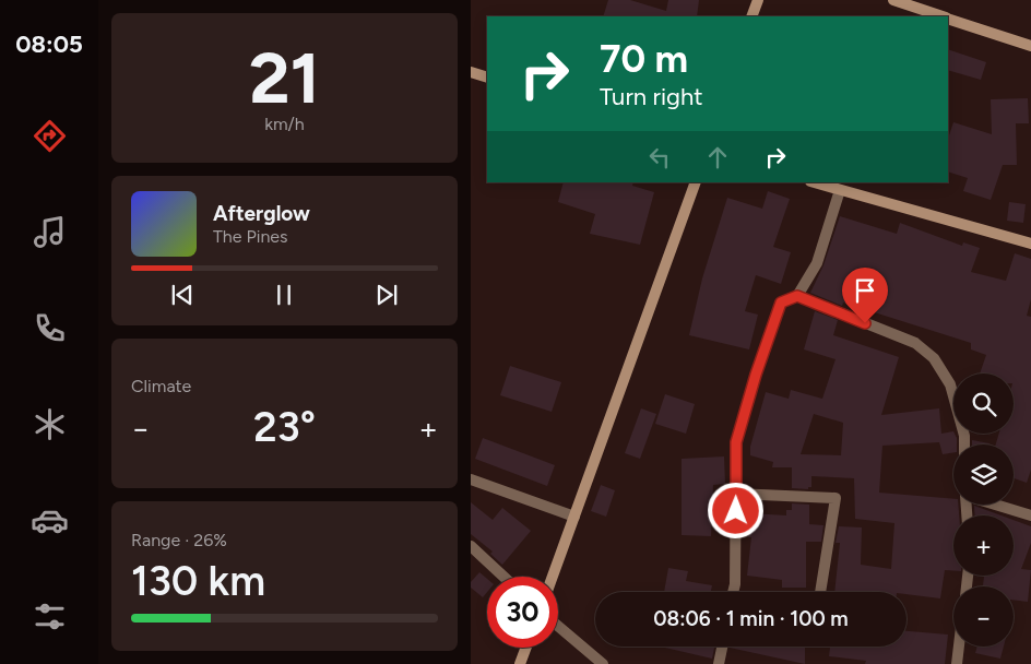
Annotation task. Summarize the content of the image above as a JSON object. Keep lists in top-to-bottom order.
{
  "page": {
    "tabs": "08:05",
    "tile": [
      ["21", "km/h"],
      "Climate",
      ["Range · 26%", "130 km"]
    ],
    "turn": ["70 m", "Turn right"],
    "song": ["Afterglow", "The Pines"],
    "map_buttons": ["+", "−"],
    "heat": ["−", "23°", "+"],
    "limit": "30",
    "trip": "08:06 · 1 min · 100 m"
  }
}
